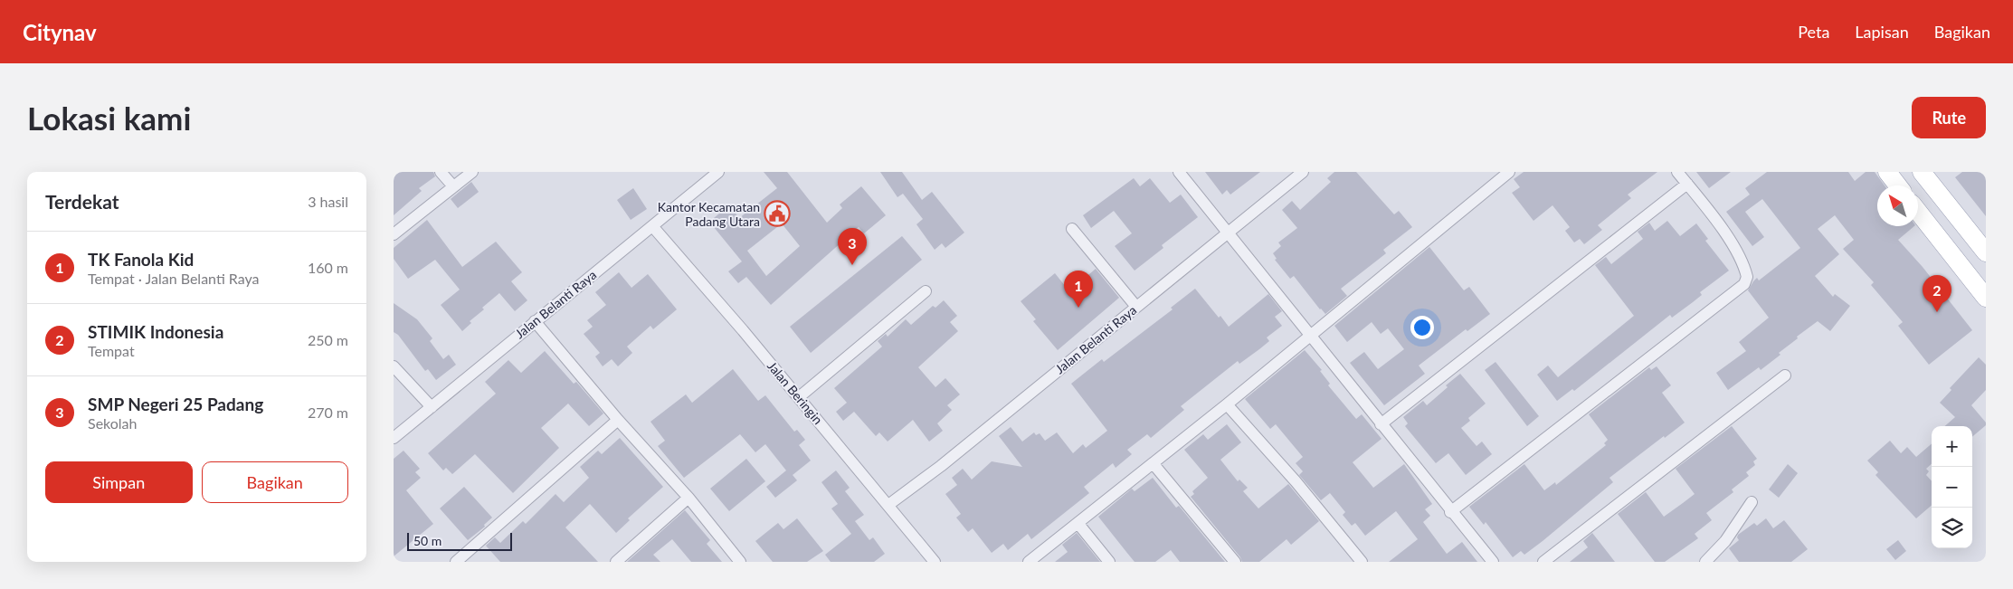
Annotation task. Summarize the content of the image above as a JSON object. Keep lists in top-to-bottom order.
{
  "streets": {
    "street": ["Jalan Belanti Raya", "Jalan Beringin"]
  },
  "crossings": [
    ["Jalan Belanti Raya", "Jalan Beringin"]
  ],
  "places": {
    "public building": ["Kantor Kecamatan Padang Utara"]
  },
  "scale_bar": "50 m",
  "north": "top left",
  "page": {
    "header": "Citynav",
    "nav": ["Peta", "Lapisan", "Bagikan"],
    "buttons": [
      "Rute",
      ["Simpan", "Bagikan"]
    ],
    "title": "Lokasi kami",
    "heading": ["Terdekat", "3 hasil"],
    "pins": ["3", "1", "2"],
    "list": [
      {
        "mark": "1",
        "name": "TK Fanola Kid",
        "note": "Tempat · Jalan Belanti Raya",
        "value": "160 m"
      },
      {
        "mark": "2",
        "name": "STIMIK Indonesia",
        "note": "Tempat",
        "value": "250 m"
      },
      {
        "mark": "3",
        "name": "SMP Negeri 25 Padang",
        "note": "Sekolah",
        "value": "270 m"
      }
    ],
    "map_buttons": ["+", "−"],
    "scale": "50 m"
  }
}
